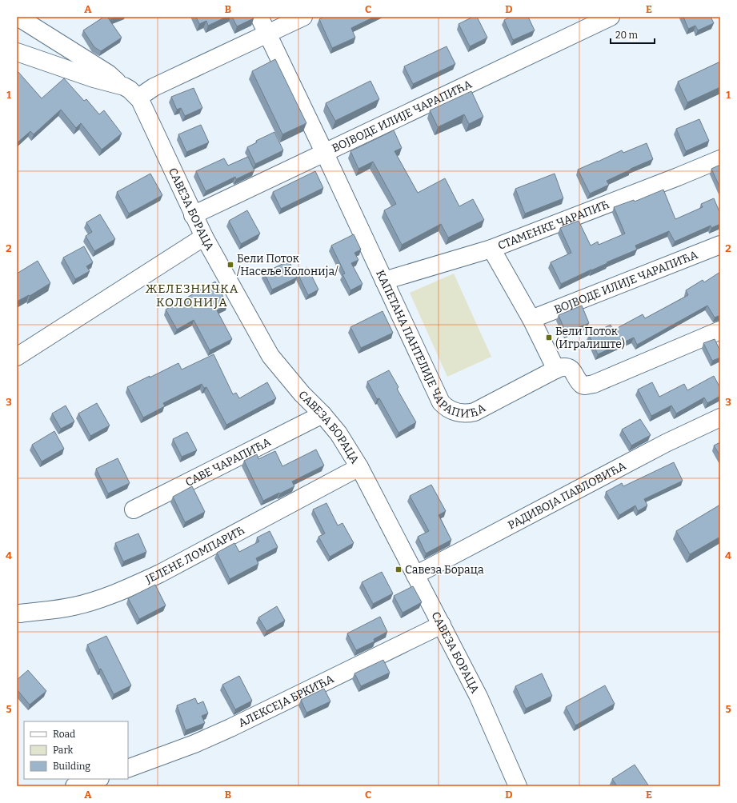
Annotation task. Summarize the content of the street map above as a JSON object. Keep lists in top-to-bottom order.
{
  "streets": {
    "street": [
      "ВОЈВОДЕ ИЛИЈЕ ЧАРАПИЋА",
      "САВЕЗА БОРАЦА",
      "СТАМЕНКЕ ЧАРАПИЋ",
      "КАПЕТАНА ПАНТЕЛИЈЕ ЧАРАПИЋА",
      "САВЕ ЧАРАПИЋА",
      "РАДИВОЈА ПАВЛОВИЋА",
      "ЈЕЛЕНЕ ЛОМПАРИЋ",
      "АЛЕКСЕЈА БРКИЋА"
    ]
  },
  "crossings": [
    ["ВОЈВОДЕ ИЛИЈЕ ЧАРАПИЋА", "САВЕЗА БОРАЦА"],
    ["ВОЈВОДЕ ИЛИЈЕ ЧАРАПИЋА", "КАПЕТАНА ПАНТЕЛИЈЕ ЧАРАПИЋА"],
    ["САВЕЗА БОРАЦА", "САВЕ ЧАРАПИЋА"],
    ["САВЕЗА БОРАЦА", "РАДИВОЈА ПАВЛОВИЋА"],
    ["САВЕЗА БОРАЦА", "ЈЕЛЕНЕ ЛОМПАРИЋ"],
    ["САВЕЗА БОРАЦА", "АЛЕКСЕЈА БРКИЋА"],
    ["СТАМЕНКЕ ЧАРАПИЋ", "КАПЕТАНА ПАНТЕЛИЈЕ ЧАРАПИЋА"]
  ],
  "districts": ["ЖЕЛЕЗНИЧКА КОЛОНИЈА"],
  "places": {
    "transit": ["Бели Поток /Насеље Колонија/", "Бели Поток (Игралиште)", "Савеза Бораца"]
  },
  "legend": ["Road", "Park", "Building"],
  "scale_bar": "20 m",
  "grid": {
    "columns": [
      "A",
      "B",
      "C",
      "D",
      "E"
    ],
    "rows": [
      "1",
      "2",
      "3",
      "4",
      "5"
    ]
  }
}
